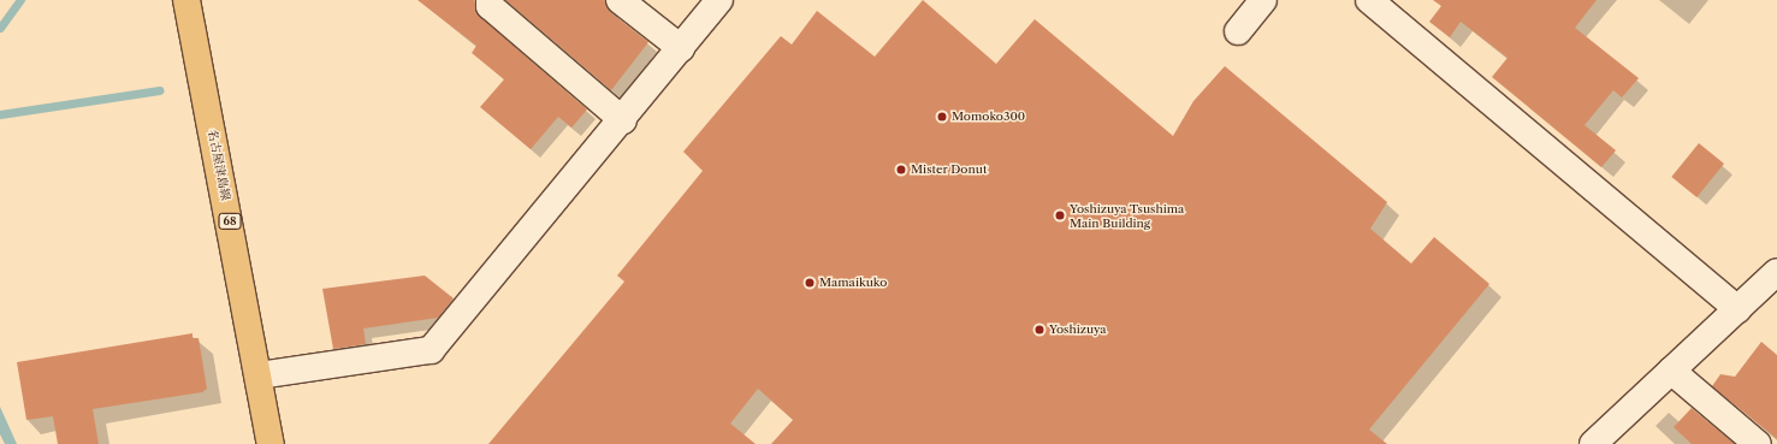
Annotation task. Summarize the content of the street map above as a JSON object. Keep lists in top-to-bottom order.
{
  "streets": {
    "main road": ["名古屋津島線", "68"]
  },
  "places": [
    "Momoko300",
    "Mister Donut",
    "Yoshizuya Tsushima Main Building",
    "Mamaikuko",
    "Yoshizuya"
  ]
}
